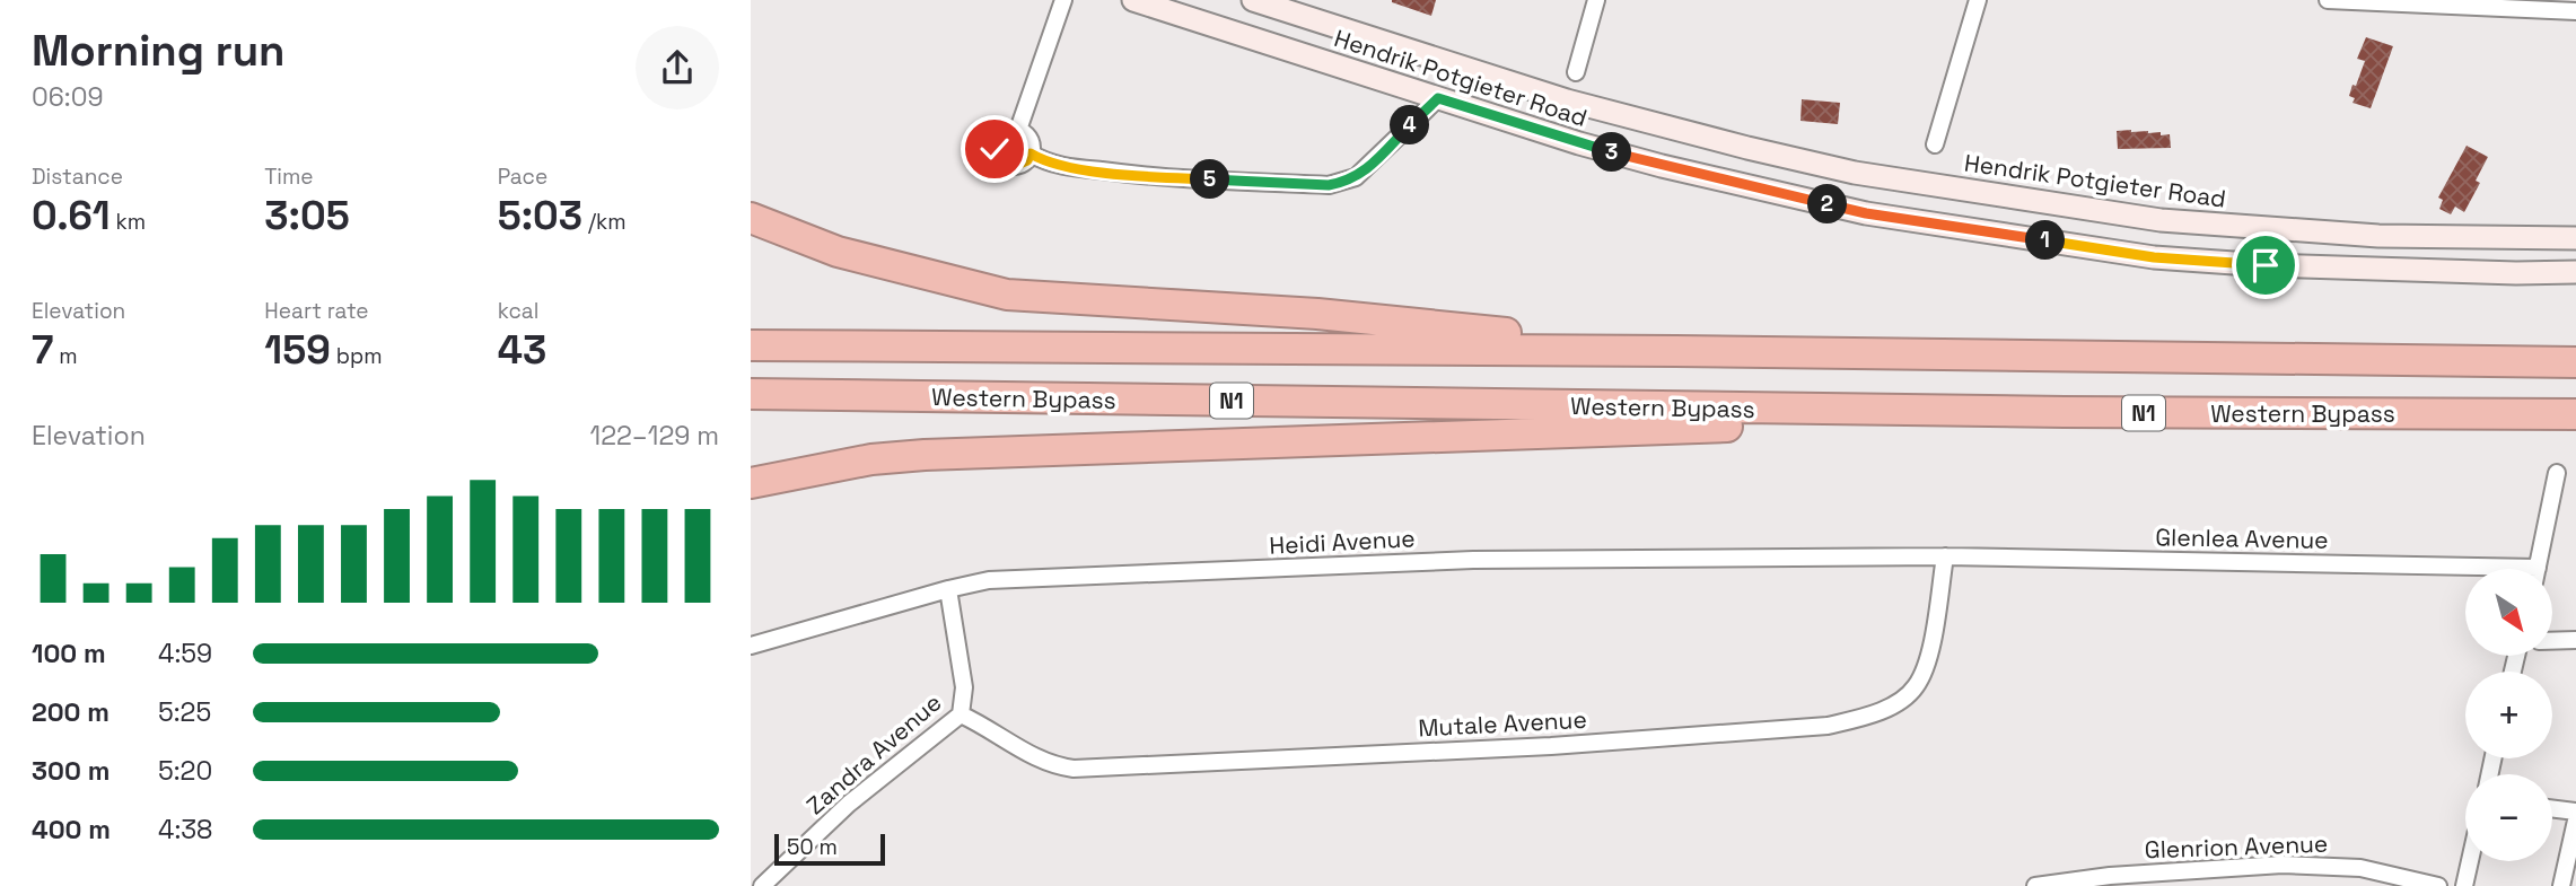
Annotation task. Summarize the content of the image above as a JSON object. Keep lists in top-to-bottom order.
{
  "streets": {
    "highway": ["Western Bypass", "N1"],
    "main road": ["Hendrik Potgieter Road"],
    "street": [
      "Glenlea Avenue",
      "Heidi Avenue",
      "Mutale Avenue",
      "Zandra Avenue",
      "Glenrion Avenue"
    ]
  },
  "crossings": [
    ["Glenlea Avenue", "Heidi Avenue"],
    ["Glenlea Avenue", "Mutale Avenue"],
    ["Heidi Avenue", "Mutale Avenue"],
    ["Heidi Avenue", "Zandra Avenue"],
    ["Mutale Avenue", "Zandra Avenue"]
  ],
  "scale_bar": "50 m",
  "north": "bottom right",
  "page": {
    "heading": ["Morning run", "06:09"],
    "pins": [
      "4",
      "3",
      "5",
      "2",
      "1"
    ],
    "stats": [
      ["Distance", "0.61 km"],
      ["Time", "3:05"],
      ["Pace", "5:03 /km"],
      ["Elevation", "7 m"],
      ["Heart rate", "159 bpm"],
      ["kcal", "43"]
    ],
    "chart": ["Elevation", "122–129 m"],
    "map_buttons": ["+", "−"],
    "list": [
      {
        "name": "100 m",
        "note": "4:59"
      },
      {
        "name": "200 m",
        "note": "5:25"
      },
      {
        "name": "300 m",
        "note": "5:20"
      },
      {
        "name": "400 m",
        "note": "4:38"
      }
    ],
    "scale": "50 m"
  }
}
